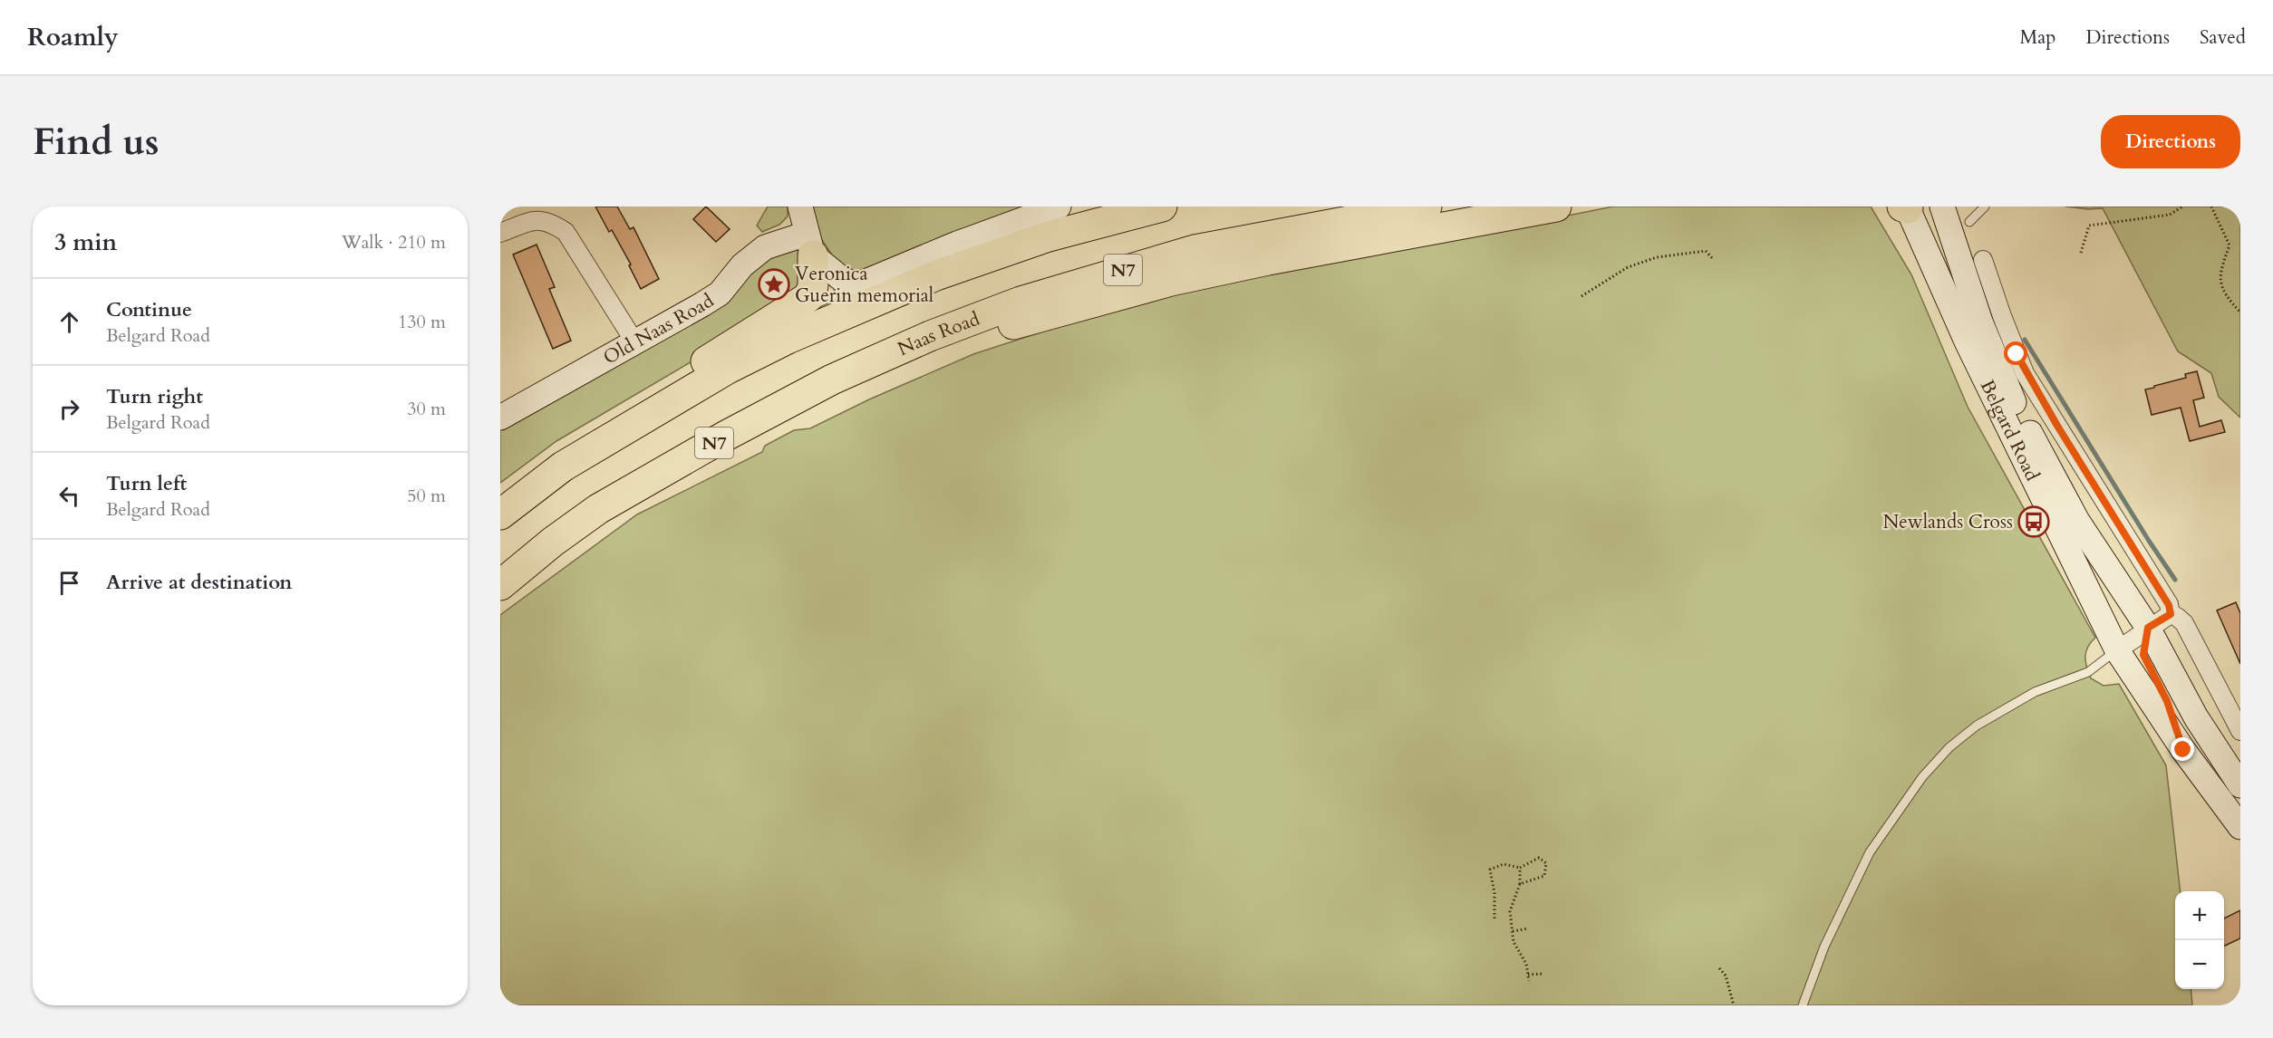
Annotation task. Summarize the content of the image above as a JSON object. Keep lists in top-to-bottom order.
{
  "streets": {
    "highway": ["N7", "Naas Road"],
    "main road": ["Old Naas Road", "Belgard Road"]
  },
  "places": {
    "place": ["Veronica Guerin memorial"],
    "bus stop": ["Newlands Cross"]
  },
  "page": {
    "header": "Roamly",
    "nav": ["Map", "Directions", "Saved"],
    "buttons": "Directions",
    "title": "Find us",
    "heading": ["3 min", "Walk · 210 m"],
    "list": [
      ["Continue", "Belgard Road", "130 m"],
      ["Turn right", "Belgard Road", "30 m"],
      ["Turn left", "Belgard Road", "50 m"],
      "Arrive at destination"
    ],
    "map_buttons": ["+", "−"]
  }
}
